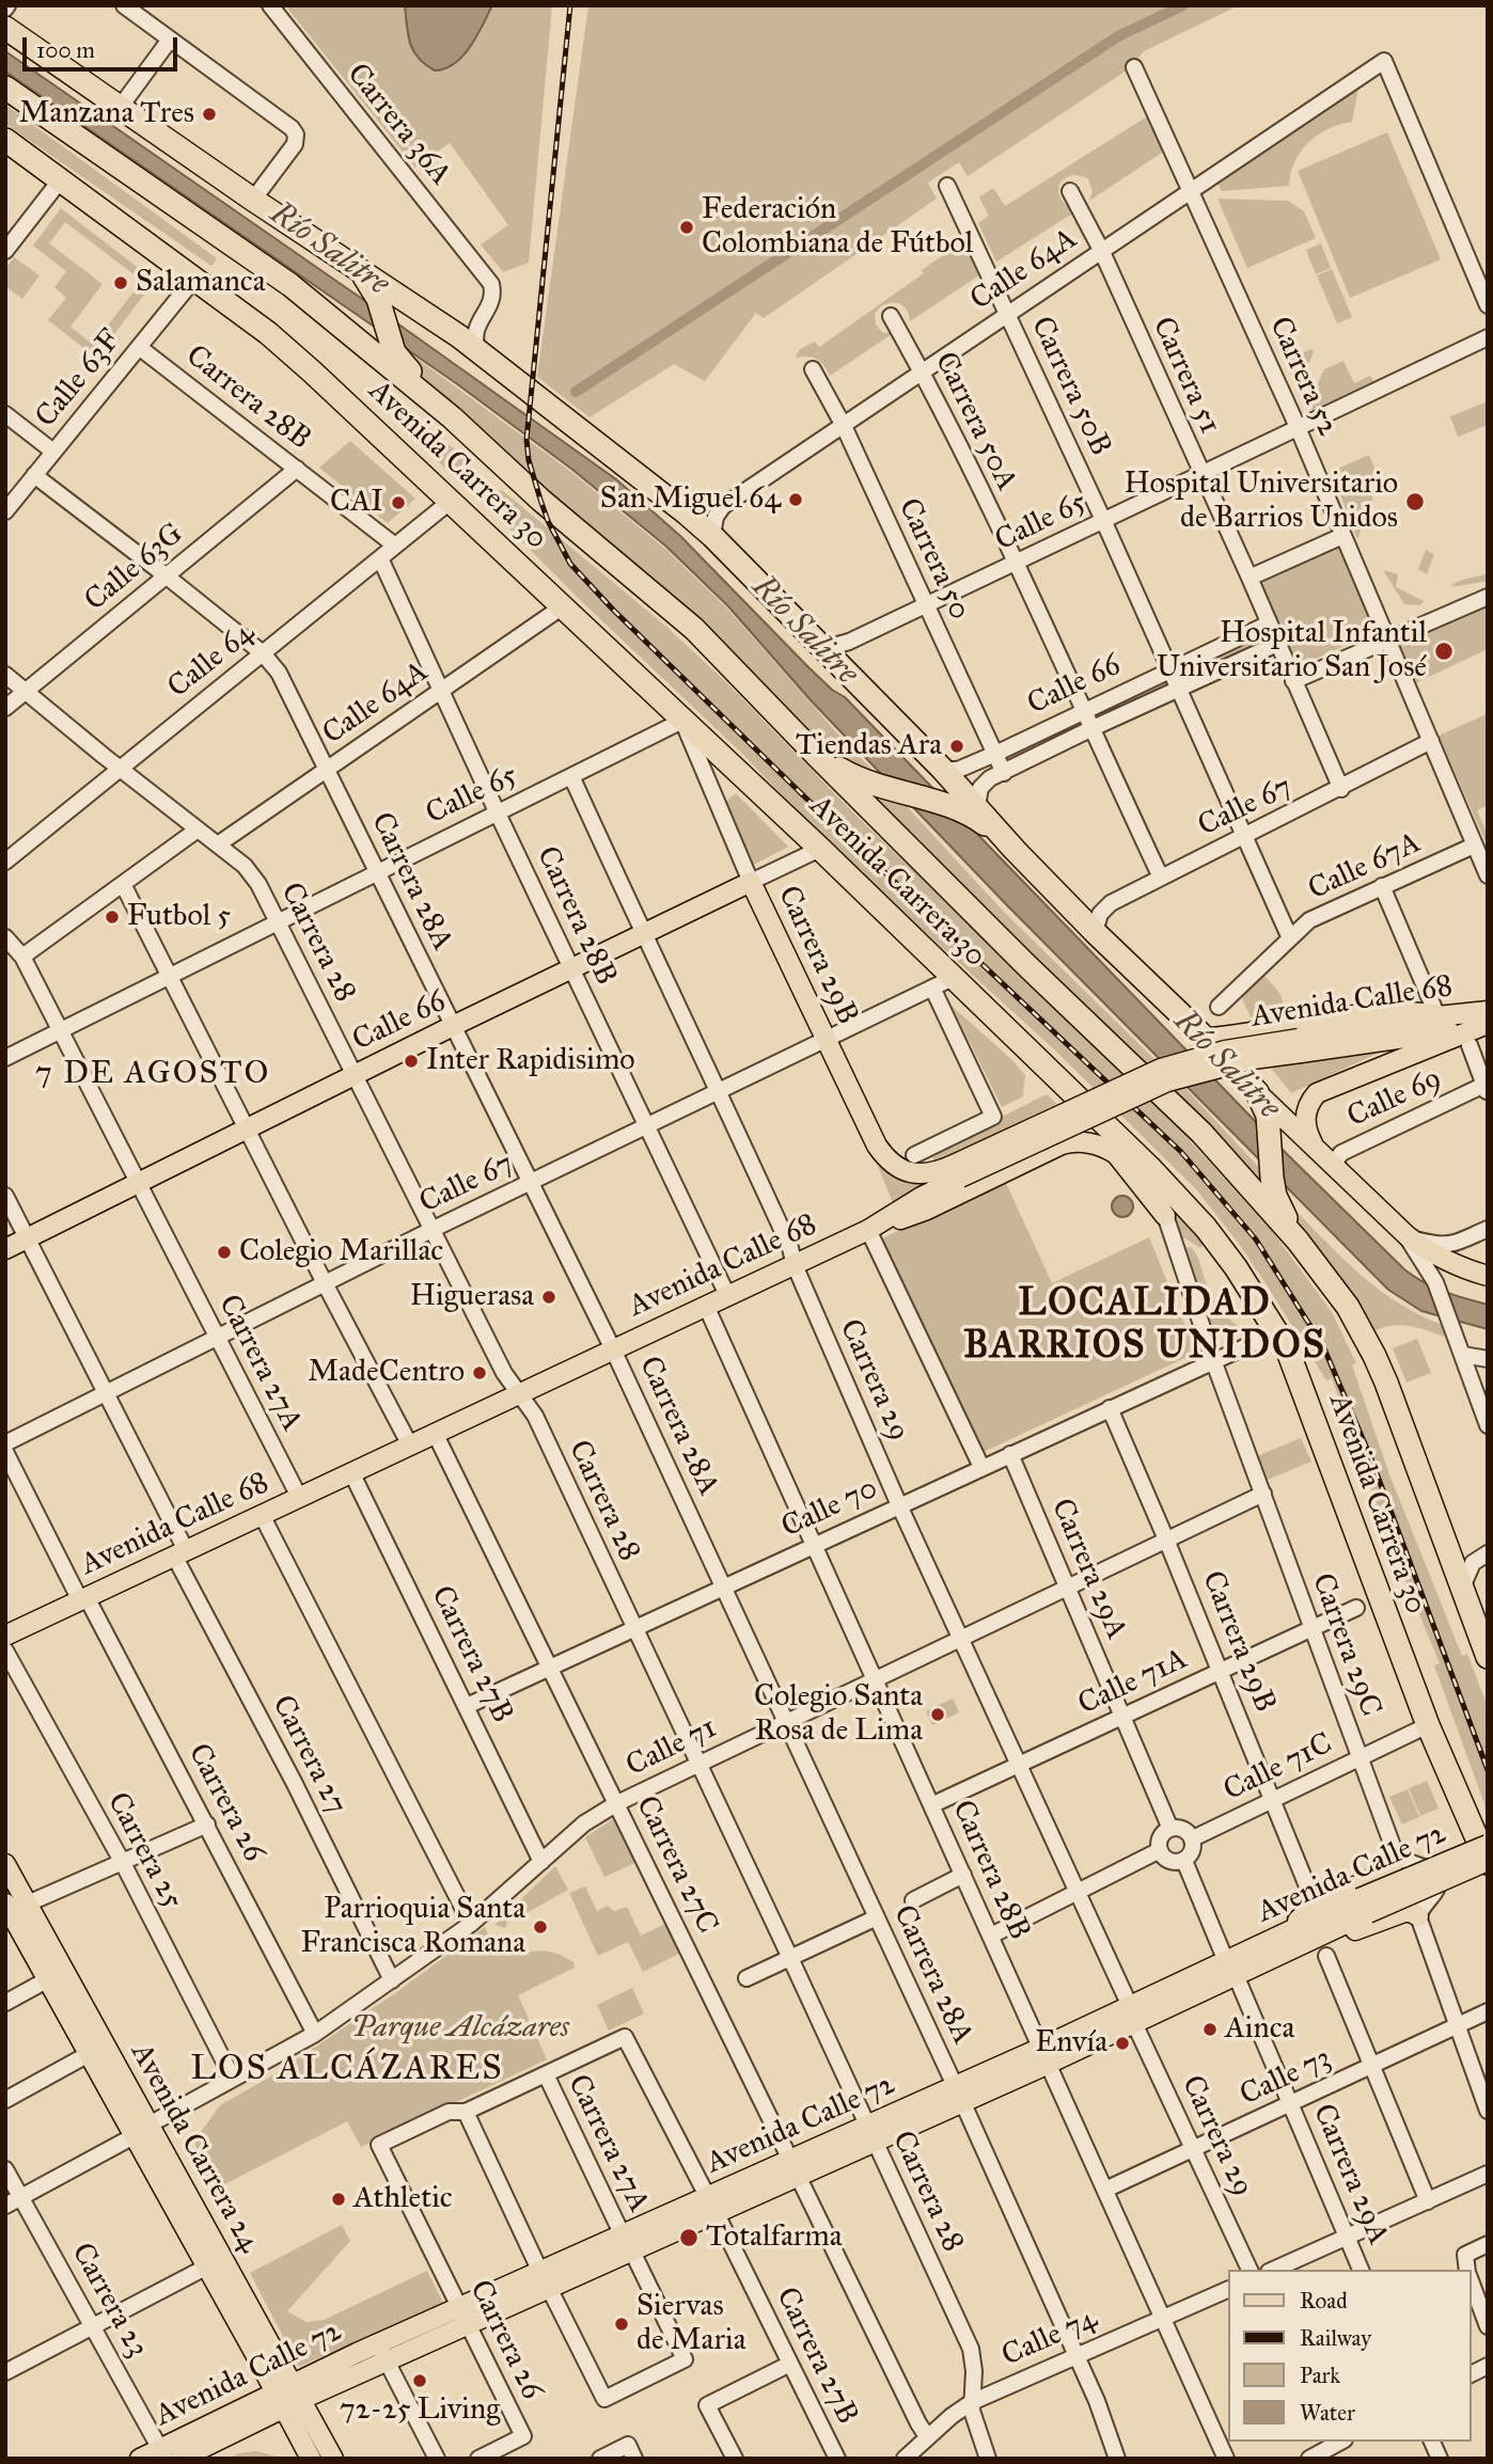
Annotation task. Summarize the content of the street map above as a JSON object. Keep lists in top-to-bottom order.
{
  "streets": {
    "highway": ["Avenida Carrera 30"],
    "main road": [
      "Calle 66",
      "Carrera 29B",
      "Avenida Calle 68",
      "Avenida Calle 72",
      "Avenida Carrera 24"
    ],
    "street": [
      "Carrera 36A",
      "Calle 64A",
      "Carrera 51",
      "Carrera 52",
      "Calle 63F",
      "Carrera 50B",
      "Carrera 28B",
      "Carrera 50A",
      "Calle 65",
      "Carrera 50",
      "Calle 63G",
      "Calle 64",
      "Calle 67",
      "Calle 67A",
      "Carrera 28A",
      "Carrera 28",
      "Calle 69",
      "Carrera 27A",
      "Carrera 29",
      "Calle 70",
      "Carrera 29A",
      "Carrera 29C",
      "Carrera 27B",
      "Calle 71A",
      "Calle 71",
      "Carrera 27",
      "Calle 71C",
      "Carrera 26",
      "Carrera 25",
      "Carrera 27C",
      "Calle 73",
      "Carrera 23",
      "Calle 74"
    ]
  },
  "crossings": [
    ["Calle 64A", "Carrera 51"],
    ["Calle 64A", "Carrera 52"],
    ["Calle 64A", "Carrera 50B"],
    ["Calle 64A", "Carrera 28B"],
    ["Calle 64A", "Carrera 50A"],
    ["Calle 64A", "Avenida Carrera 30"],
    ["Calle 64A", "Carrera 50"],
    ["Calle 64A", "Carrera 28A"],
    ["Calle 64A", "Carrera 28"],
    ["Carrera 51", "Calle 65"],
    ["Carrera 51", "Calle 66"],
    ["Carrera 51", "Calle 67"],
    ["Carrera 52", "Calle 65"],
    ["Carrera 52", "Calle 67"],
    ["Carrera 52", "Calle 67A"],
    ["Calle 63F", "Carrera 28B"],
    ["Calle 63F", "Avenida Carrera 30"],
    ["Calle 63F", "Carrera 28A"],
    ["Carrera 50B", "Calle 65"],
    ["Carrera 50B", "Calle 66"],
    ["Carrera 50B", "Calle 67"],
    ["Carrera 50B", "Calle 67A"],
    ["Carrera 28B", "Calle 65"],
    ["Carrera 28B", "Calle 63G"],
    ["Carrera 28B", "Calle 64"],
    ["Carrera 28B", "Calle 66"],
    ["Carrera 28B", "Calle 67"],
    ["Carrera 28B", "Avenida Calle 68"],
    ["Carrera 28B", "Calle 70"],
    ["Carrera 28B", "Calle 71A"],
    ["Carrera 28B", "Calle 71"],
    ["Carrera 28B", "Avenida Calle 72"],
    ["Carrera 28B", "Calle 73"],
    ["Carrera 28B", "Calle 74"],
    ["Carrera 50A", "Calle 65"],
    ["Carrera 50A", "Calle 66"],
    ["Carrera 50A", "Calle 67"],
    ["Avenida Carrera 30", "Calle 65"],
    ["Avenida Carrera 30", "Calle 64"],
    ["Avenida Carrera 30", "Calle 66"],
    ["Avenida Carrera 30", "Calle 67"],
    ["Avenida Carrera 30", "Carrera 29B"],
    ["Avenida Carrera 30", "Calle 69"],
    ["Avenida Carrera 30", "Carrera 29C"],
    ["Avenida Carrera 30", "Calle 71C"],
    ["Avenida Carrera 30", "Avenida Calle 72"],
    ["Calle 65", "Carrera 50"],
    ["Calle 65", "Carrera 28A"],
    ["Calle 65", "Carrera 28"],
    ["Calle 65", "Carrera 29B"],
    ["Calle 65", "Carrera 27A"],
    ["Calle 65", "Carrera 29"],
    ["Carrera 50", "Calle 66"],
    ["Calle 63G", "Carrera 28A"],
    ["Calle 63G", "Carrera 28"],
    ["Calle 64", "Carrera 28A"],
    ["Calle 64", "Carrera 28"],
    ["Calle 66", "Carrera 28A"],
    ["Calle 66", "Carrera 28"],
    ["Calle 66", "Carrera 29B"],
    ["Calle 66", "Carrera 27A"],
    ["Calle 66", "Carrera 29"],
    ["Calle 66", "Carrera 27"],
    ["Calle 67", "Carrera 28A"],
    ["Calle 67", "Carrera 28"],
    ["Calle 67", "Carrera 29B"],
    ["Calle 67", "Carrera 27A"],
    ["Calle 67", "Carrera 29"],
    ["Calle 67", "Carrera 27"],
    ["Carrera 28A", "Avenida Calle 68"],
    ["Carrera 28A", "Calle 70"],
    ["Carrera 28A", "Calle 71"],
    ["Carrera 28A", "Avenida Calle 72"],
    ["Carrera 28A", "Calle 74"],
    ["Carrera 28", "Avenida Calle 68"],
    ["Carrera 28", "Calle 70"],
    ["Carrera 28", "Calle 71"],
    ["Carrera 28", "Avenida Calle 72"],
    ["Carrera 28", "Calle 74"],
    ["Carrera 29B", "Avenida Calle 68"],
    ["Carrera 29B", "Calle 70"],
    ["Carrera 29B", "Calle 71A"],
    ["Carrera 29B", "Calle 71"],
    ["Carrera 29B", "Calle 71C"],
    ["Avenida Calle 68", "Carrera 27A"],
    ["Avenida Calle 68", "Carrera 29"],
    ["Avenida Calle 68", "Carrera 27B"],
    ["Avenida Calle 68", "Carrera 27"],
    ["Avenida Calle 68", "Carrera 26"],
    ["Avenida Calle 68", "Carrera 27C"],
    ["Carrera 27A", "Carrera 27B"],
    ["Carrera 27A", "Avenida Calle 72"],
    ["Carrera 29", "Calle 70"],
    ["Carrera 29", "Calle 71A"],
    ["Carrera 29", "Calle 71"],
    ["Carrera 29", "Avenida Calle 72"],
    ["Carrera 29", "Calle 73"],
    ["Calle 70", "Carrera 29A"],
    ["Calle 70", "Carrera 29C"],
    ["Calle 70", "Carrera 27B"],
    ["Calle 70", "Carrera 27C"],
    ["Carrera 29A", "Calle 71A"],
    ["Carrera 29A", "Calle 71"],
    ["Carrera 29A", "Calle 71C"],
    ["Carrera 29A", "Avenida Calle 72"],
    ["Carrera 29A", "Calle 73"],
    ["Carrera 29C", "Calle 71A"],
    ["Carrera 29C", "Calle 71"],
    ["Carrera 29C", "Calle 71C"],
    ["Carrera 27B", "Calle 71"],
    ["Carrera 27B", "Avenida Calle 72"],
    ["Calle 71", "Carrera 27"],
    ["Calle 71", "Carrera 26"],
    ["Calle 71", "Carrera 25"],
    ["Calle 71", "Carrera 27C"],
    ["Calle 71", "Avenida Carrera 24"],
    ["Calle 71", "Carrera 23"],
    ["Carrera 26", "Avenida Calle 72"],
    ["Carrera 27C", "Avenida Calle 72"],
    ["Carrera 27C", "Calle 74"],
    ["Avenida Calle 72", "Avenida Carrera 24"],
    ["Avenida Calle 72", "Carrera 23"]
  ],
  "districts": ["7 DE AGOSTO", "LOCALIDAD BARRIOS UNIDOS", "LOS ALCÁZARES"],
  "water": ["Río Salitre"],
  "parks": ["Parque Alcázares"],
  "places": [
    "Manzana Tres",
    "Federación Colombiana de Fútbol",
    "Salamanca",
    "San Miguel 64",
    "Hospital Universitario de Barrios Unidos",
    "CAI",
    "Hospital Infantil Universitario San José",
    "Tiendas Ara",
    "Futbol 5",
    "Inter Rapidisimo",
    "Colegio Marillac",
    "Higuerasa",
    "MadeCentro",
    "Colegio Santa Rosa de Lima",
    "Parrioquia Santa Francisca Romana",
    "Ainca",
    "Envía",
    "Athletic",
    "Totalfarma",
    "Siervas de Maria",
    "72-25 Living"
  ],
  "legend": [
    "Road",
    "Railway",
    "Park",
    "Water"
  ],
  "scale_bar": "100 m"
}
